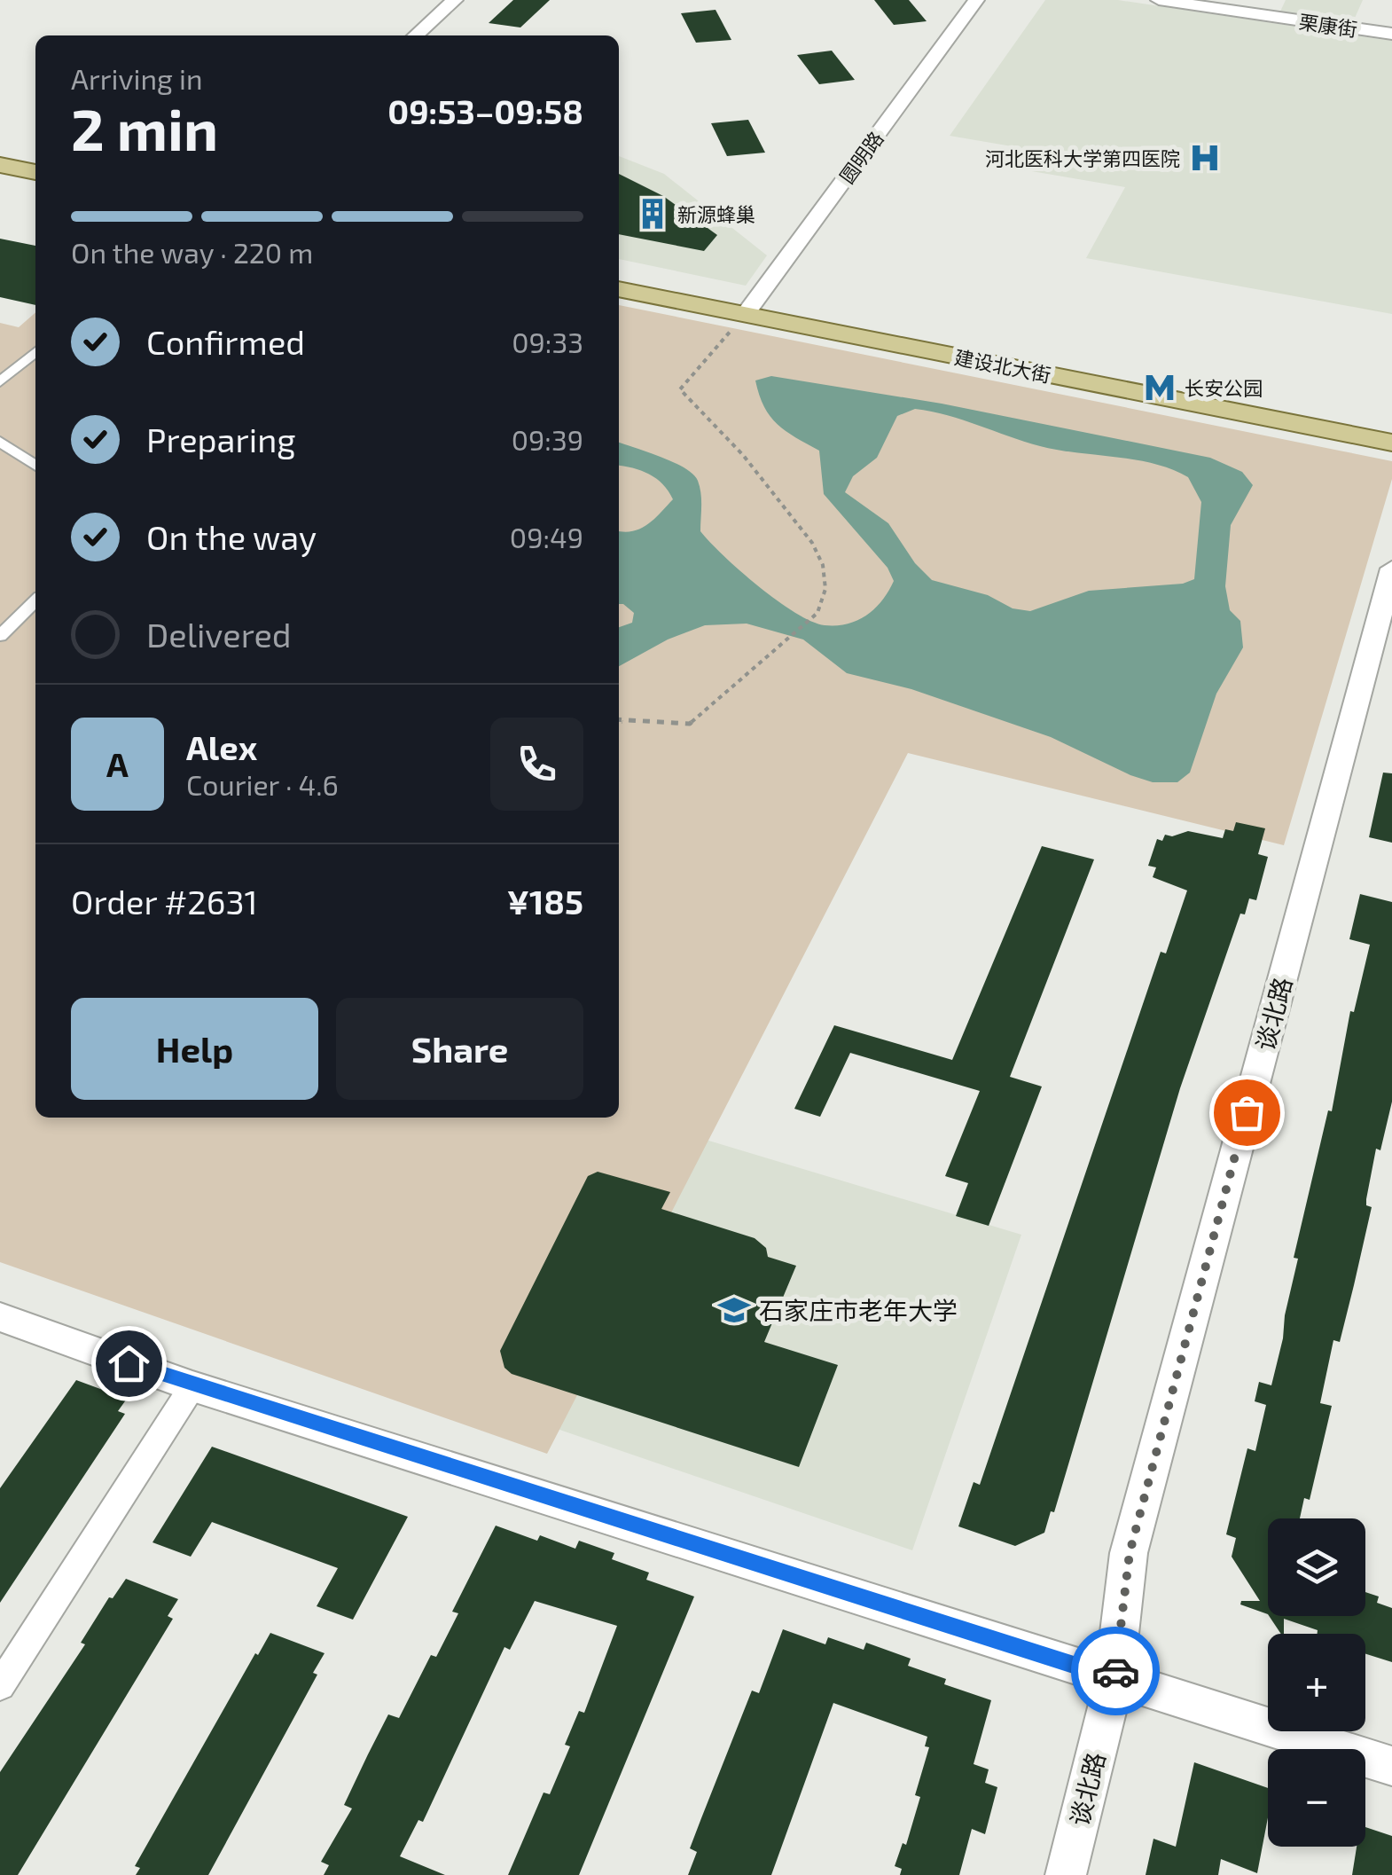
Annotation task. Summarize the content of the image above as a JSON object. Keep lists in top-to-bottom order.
{
  "streets": {
    "main road": ["建设北大街"],
    "street": ["栗康街", "圆明路", "谈北路"]
  },
  "crossings": [
    ["圆明路", "建设北大街"]
  ],
  "places": {
    "hospital": ["河北医科大学第四医院"],
    "building": ["新源蜂巢"],
    "metro station": ["长安公园"],
    "school or university": ["石家庄市老年大学"]
  },
  "page": {
    "heading": ["2 min", "Arriving in", "09:53–09:58"],
    "panel": [
      "Alex",
      "Courier · 4.6",
      "Order #2631",
      "¥185"
    ],
    "bar": "On the way · 220 m",
    "list": [
      ["Confirmed", "09:33"],
      ["Preparing", "09:39"],
      ["On the way", "09:49"],
      "Delivered"
    ],
    "round": "A",
    "buttons": ["Help", "Share"],
    "map_buttons": ["+", "−"]
  }
}
